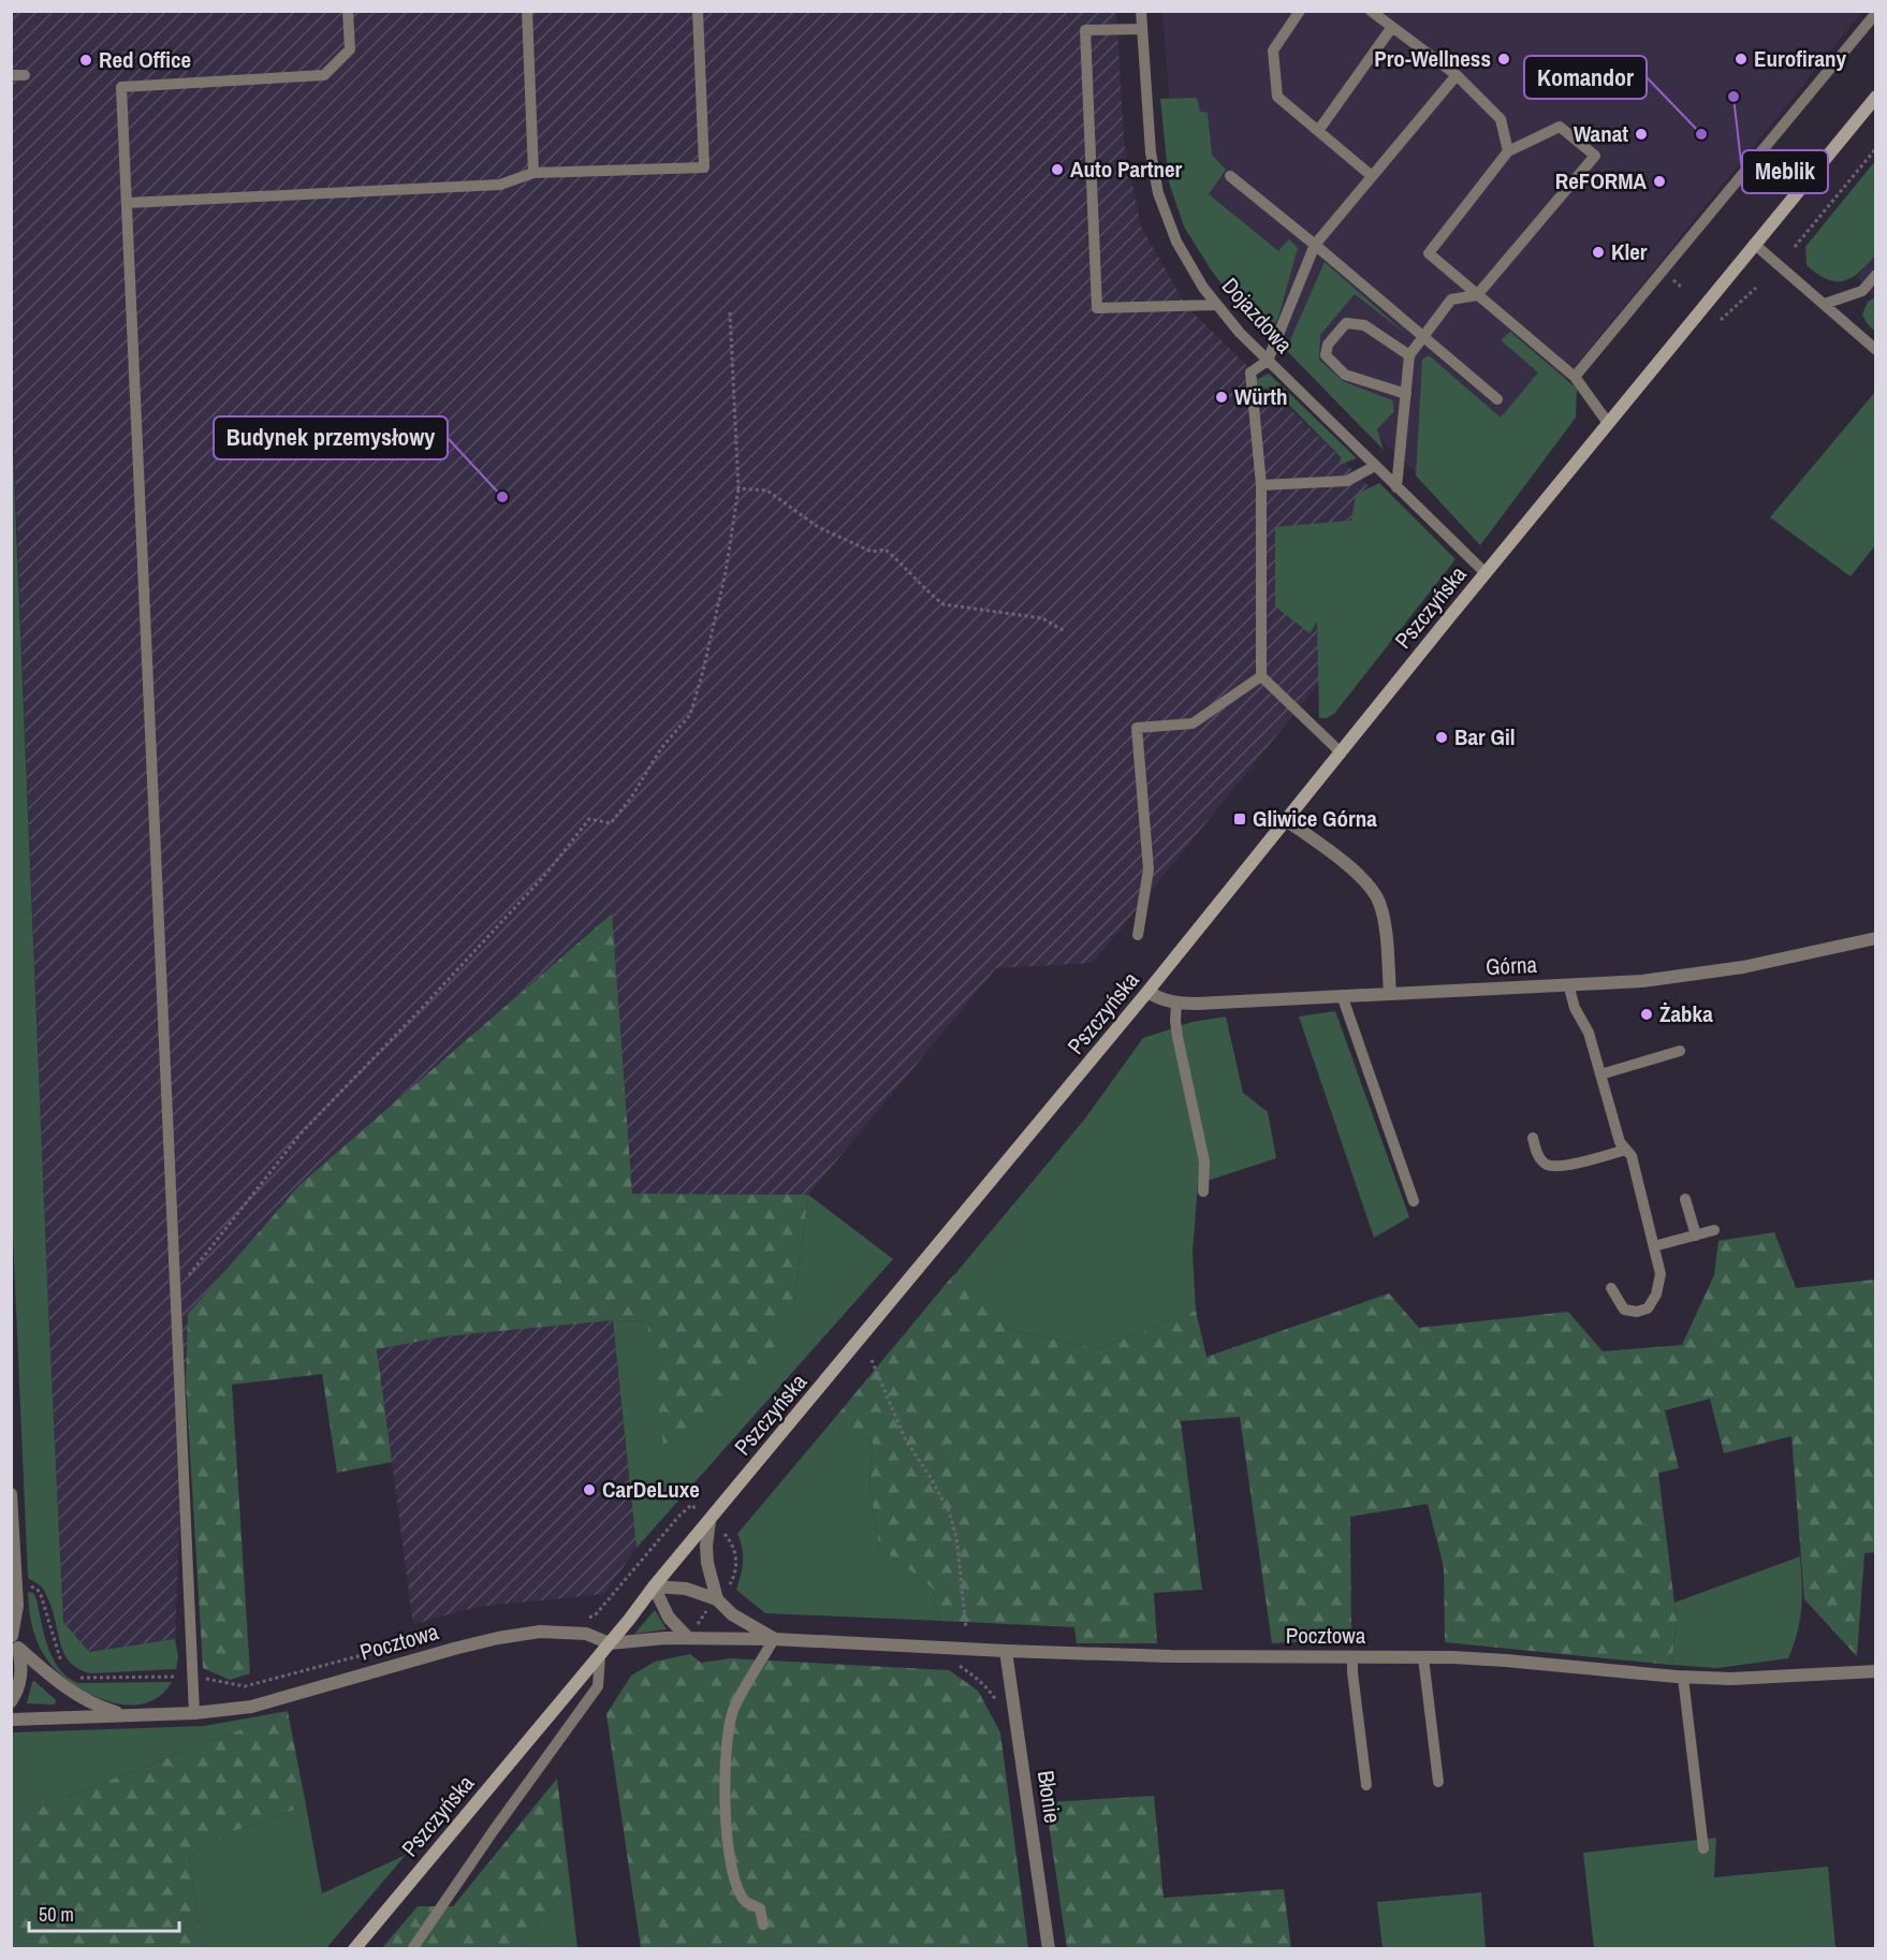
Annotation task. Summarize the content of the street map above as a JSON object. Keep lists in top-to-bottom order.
{
  "streets": {
    "main road": ["Pszczyńska"],
    "street": ["Górna", "Pocztowa", "Błonie"],
    "lane": ["Dojazdowa"]
  },
  "crossings": [
    ["Dojazdowa", "Pszczyńska"],
    ["Pszczyńska", "Górna"],
    ["Pszczyńska", "Pocztowa"],
    ["Pocztowa", "Błonie"]
  ],
  "places": {
    "other": [
      "Pro-Wellness",
      "Eurofirany",
      "Red Office",
      "Meblik",
      "Wanat",
      "Komandor",
      "Auto Partner",
      "ReFORMA",
      "Kler",
      "Würth",
      "Budynek przemysłowy",
      "Bar Gil",
      "Żabka",
      "CarDeLuxe"
    ],
    "transit": ["Gliwice Górna"]
  },
  "scale_bar": "50 m"
}
